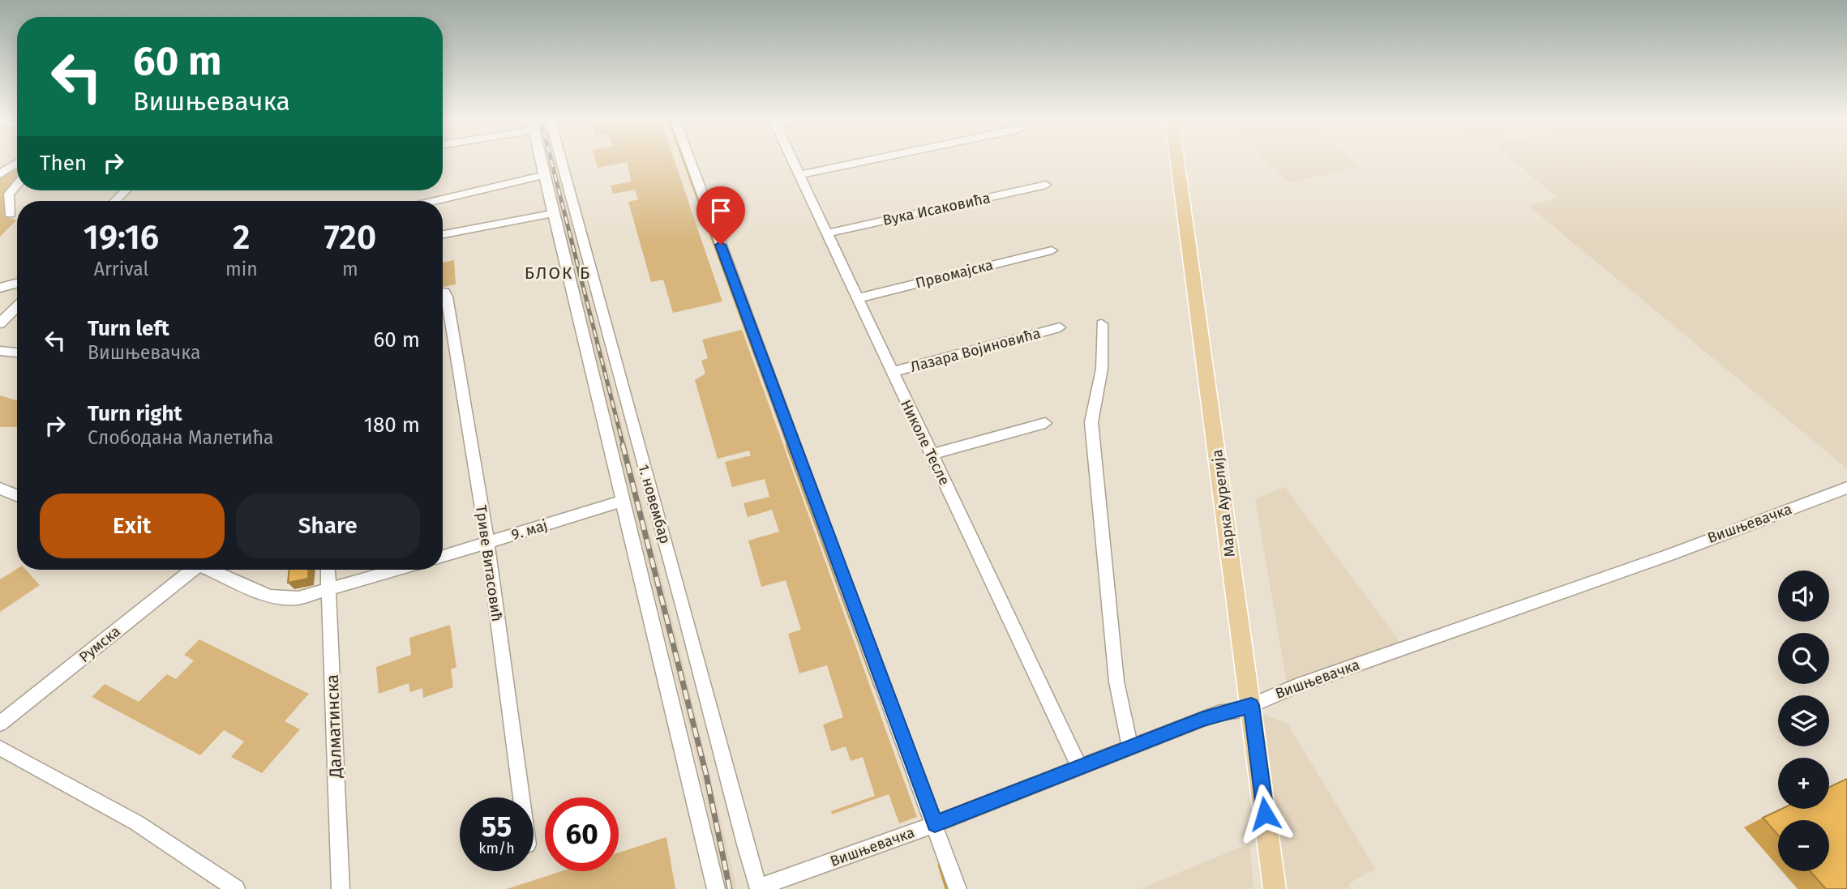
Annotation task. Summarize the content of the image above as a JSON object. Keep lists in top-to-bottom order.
{
  "streets": {
    "main road": ["Марка Аурелија"],
    "street": [
      "Вука Исаковића",
      "Првомајска",
      "Лазара Војиновића",
      "Николе Тесле",
      "1. новембар",
      "Вишњевачка",
      "9. мај",
      "Триве Витасовић",
      "Румска",
      "Далматинска"
    ]
  },
  "crossings": [
    ["Вука Исаковића", "Николе Тесле"],
    ["Првомајска", "Николе Тесле"],
    ["Лазара Војиновића", "Николе Тесле"],
    ["Николе Тесле", "Вишњевачка"],
    ["Марка Аурелија", "Вишњевачка"],
    ["1. новембар", "Вишњевачка"],
    ["1. новембар", "9. мај"],
    ["9. мај", "Триве Витасовић"]
  ],
  "districts": ["БЛОК Б"],
  "page": {
    "turn": ["60 m", "Вишњевачка"],
    "then": "Then",
    "eta": [
      "19:16",
      "Arrival",
      "2",
      "min",
      "720",
      "m"
    ],
    "list": [
      {
        "name": "Turn left",
        "note": "Вишњевачка",
        "value": "60 m"
      },
      {
        "name": "Turn right",
        "note": "Слободана Малетића",
        "value": "180 m"
      }
    ],
    "buttons": ["Exit", "Share"],
    "map_buttons": ["+", "−"],
    "speed": "55 km/h",
    "limit": "60"
  }
}
